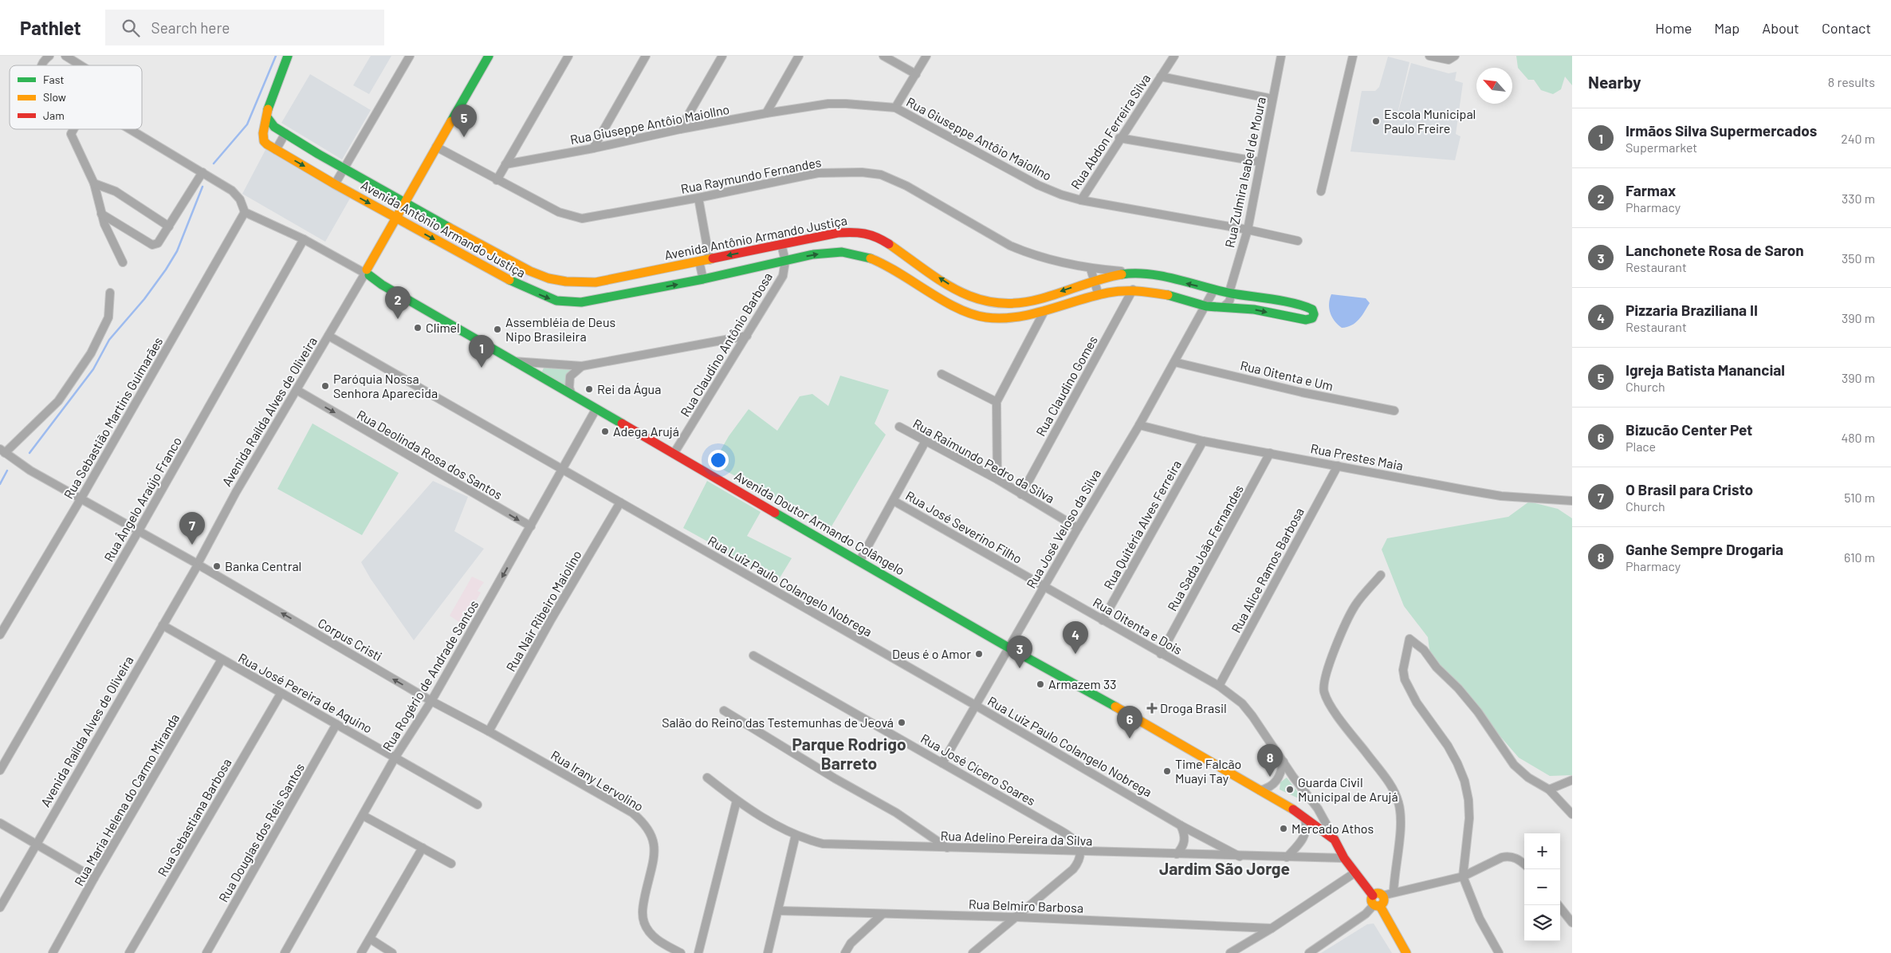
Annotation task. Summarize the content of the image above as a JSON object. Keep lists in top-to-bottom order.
{
  "streets": {
    "street": [
      "Rua Giuseppe Antôio Maiollno",
      "Rua Abdon Ferreira Silva",
      "Rua Zulmira Isabel de Moura",
      "Rua Raymundo Fernandes",
      "Avenida Antônio Armando Justiça",
      "Rua Claudino Antônio Barbosa",
      "Rua Oitenta e Um",
      "Rua Claudino Gomes",
      "Avenida Raílda Alves de Oliveira",
      "Rua Sebastião Martins Guimarães",
      "Rua Deolinda Rosa dos Santos",
      "Rua Prestes Maia",
      "Rua Raimundo Pedro da Silva",
      "Rua Ângelo Araújo Franco",
      "Avenida Doutor Armando Colângelo",
      "Rua Quitéria Alves Ferreira",
      "Rua José Severino Filho",
      "Rua José Veloso da Silva",
      "Rua Sada João Fernandes",
      "Rua Alice Ramos Barbosa",
      "Rua Luiz Paulo Colangelo Nobrega",
      "Rua Nair Ribeiro Maiolino",
      "Rua Oitenta e Dois",
      "Corpus Cristi",
      "Rua Rogério de Andrade Santos",
      "Rua José Pereira de Aquino",
      "Rua José Cícero Soares",
      "Rua Irany Lervolino",
      "Rua Maria Helena do Carmo Miranda",
      "Rua Sebastiana Barbosa",
      "Rua Douglas dos Reis Santos",
      "Rua Adelino Pereira da Silva",
      "Rua Belmiro Barbosa"
    ]
  },
  "crossings": [
    ["Rua Giuseppe Antôio Maiollno", "Rua Abdon Ferreira Silva"],
    ["Rua Giuseppe Antôio Maiollno", "Rua Zulmira Isabel de Moura"],
    ["Rua Zulmira Isabel de Moura", "Avenida Antônio Armando Justiça"],
    ["Rua Raymundo Fernandes", "Avenida Antônio Armando Justiça"],
    ["Rua Raymundo Fernandes", "Avenida Raílda Alves de Oliveira"],
    ["Avenida Antônio Armando Justiça", "Rua Claudino Antônio Barbosa"],
    ["Avenida Antônio Armando Justiça", "Rua Claudino Gomes"],
    ["Avenida Antônio Armando Justiça", "Avenida Raílda Alves de Oliveira"],
    ["Avenida Antônio Armando Justiça", "Rua José Veloso da Silva"],
    ["Rua Claudino Antônio Barbosa", "Avenida Doutor Armando Colângelo"],
    ["Rua Oitenta e Um", "Rua José Veloso da Silva"],
    ["Rua Claudino Gomes", "Rua Raimundo Pedro da Silva"],
    ["Avenida Raílda Alves de Oliveira", "Rua Deolinda Rosa dos Santos"],
    ["Avenida Raílda Alves de Oliveira", "Avenida Doutor Armando Colângelo"],
    ["Avenida Raílda Alves de Oliveira", "Rua Luiz Paulo Colangelo Nobrega"],
    ["Avenida Raílda Alves de Oliveira", "Corpus Cristi"],
    ["Avenida Raílda Alves de Oliveira", "Rua José Pereira de Aquino"],
    ["Rua Sebastião Martins Guimarães", "Avenida Doutor Armando Colângelo"],
    ["Rua Sebastião Martins Guimarães", "Corpus Cristi"],
    ["Rua Deolinda Rosa dos Santos", "Rua Rogério de Andrade Santos"],
    ["Rua Prestes Maia", "Rua Quitéria Alves Ferreira"],
    ["Rua Prestes Maia", "Rua José Veloso da Silva"],
    ["Rua Prestes Maia", "Rua Sada João Fernandes"],
    ["Rua Prestes Maia", "Rua Alice Ramos Barbosa"],
    ["Rua Raimundo Pedro da Silva", "Rua José Veloso da Silva"],
    ["Rua Ângelo Araújo Franco", "Avenida Doutor Armando Colângelo"],
    ["Rua Ângelo Araújo Franco", "Corpus Cristi"],
    ["Avenida Doutor Armando Colângelo", "Rua José Veloso da Silva"],
    ["Avenida Doutor Armando Colângelo", "Rua Rogério de Andrade Santos"],
    ["Rua Quitéria Alves Ferreira", "Rua Oitenta e Dois"],
    ["Rua José Severino Filho", "Rua José Veloso da Silva"],
    ["Rua José Severino Filho", "Rua Oitenta e Dois"],
    ["Rua José Veloso da Silva", "Rua Luiz Paulo Colangelo Nobrega"],
    ["Rua José Veloso da Silva", "Rua Oitenta e Dois"],
    ["Rua José Veloso da Silva", "Rua José Cícero Soares"],
    ["Rua Sada João Fernandes", "Rua Oitenta e Dois"],
    ["Rua Alice Ramos Barbosa", "Rua Oitenta e Dois"],
    ["Rua Luiz Paulo Colangelo Nobrega", "Rua Nair Ribeiro Maiolino"],
    ["Rua Luiz Paulo Colangelo Nobrega", "Rua Rogério de Andrade Santos"],
    ["Rua Luiz Paulo Colangelo Nobrega", "Rua Adelino Pereira da Silva"],
    ["Rua Nair Ribeiro Maiolino", "Corpus Cristi"],
    ["Rua Nair Ribeiro Maiolino", "Rua Irany Lervolino"],
    ["Corpus Cristi", "Rua Rogério de Andrade Santos"],
    ["Corpus Cristi", "Rua Irany Lervolino"],
    ["Rua Rogério de Andrade Santos", "Rua José Pereira de Aquino"],
    ["Rua José Pereira de Aquino", "Rua Maria Helena do Carmo Miranda"],
    ["Rua José Pereira de Aquino", "Rua Sebastiana Barbosa"],
    ["Rua José Pereira de Aquino", "Rua Douglas dos Reis Santos"],
    ["Rua José Cícero Soares", "Rua Adelino Pereira da Silva"]
  ],
  "one_way": ["Rua Deolinda Rosa dos Santos", "Corpus Cristi"],
  "districts": ["Parque Rodrigo Barreto", "Jardim São Jorge"],
  "places": {
    "other": [
      "Escola Municipal Paulo Freire",
      "Climel",
      "Assembléia de Deus Nipo Brasileira",
      "Paróquia Nossa Senhora Aparecida",
      "Rei da Água",
      "Adega Arujá",
      "Banka Central",
      "Deus é o Amor",
      "Armazem 33",
      "Salão do Reino das Testemunhas de Jeová",
      "Time Falcão Muayi Tay",
      "Guarda Civil Municipal de Arujá",
      "Mercado Athos"
    ],
    "health": ["Droga Brasil"]
  },
  "legend": ["Fast", "Slow", "Jam"],
  "north": "top left",
  "page": {
    "header": "Pathlet",
    "search": "Search here",
    "nav": [
      "Home",
      "Map",
      "About",
      "Contact"
    ],
    "heading": ["Nearby", "8 results"],
    "pins": [
      "5",
      "2",
      "1",
      "7",
      "4",
      "3",
      "6",
      "8"
    ],
    "list": [
      {
        "mark": "1",
        "name": "Irmãos Silva Supermercados",
        "note": "Supermarket",
        "value": "240 m"
      },
      {
        "mark": "2",
        "name": "Farmax",
        "note": "Pharmacy",
        "value": "330 m"
      },
      {
        "mark": "3",
        "name": "Lanchonete Rosa de Saron",
        "note": "Restaurant",
        "value": "350 m"
      },
      {
        "mark": "4",
        "name": "Pizzaria Braziliana II",
        "note": "Restaurant",
        "value": "390 m"
      },
      {
        "mark": "5",
        "name": "Igreja Batista Manancial",
        "note": "Church",
        "value": "390 m"
      },
      {
        "mark": "6",
        "name": "Bizucão Center Pet",
        "note": "Place",
        "value": "480 m"
      },
      {
        "mark": "7",
        "name": "O Brasil para Cristo",
        "note": "Church",
        "value": "510 m"
      },
      {
        "mark": "8",
        "name": "Ganhe Sempre Drogaria",
        "note": "Pharmacy",
        "value": "610 m"
      }
    ],
    "map_buttons": ["+", "−"]
  }
}
